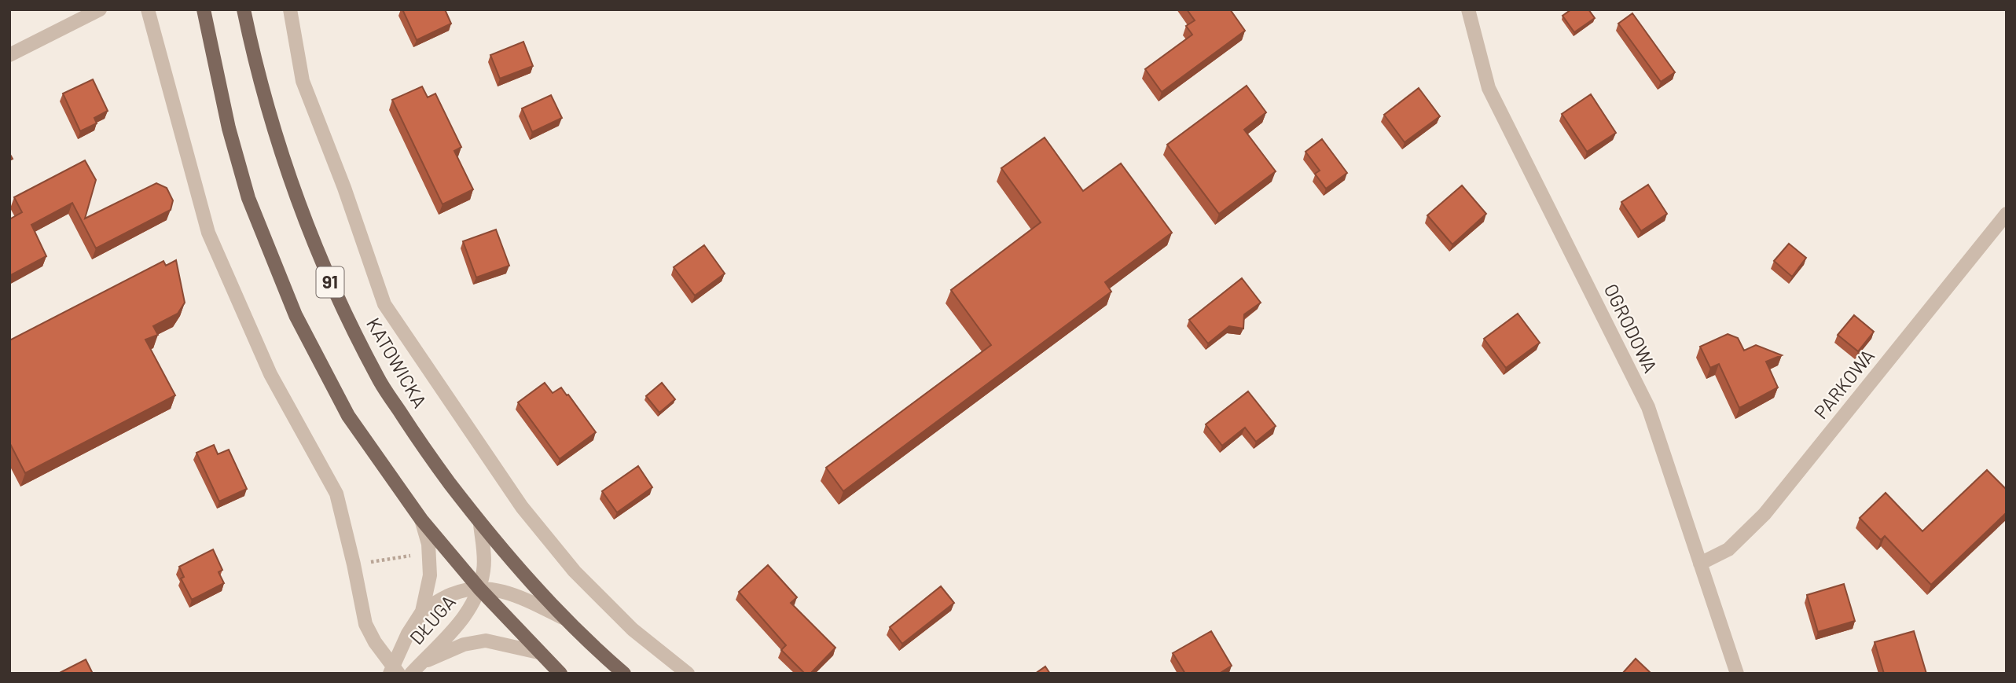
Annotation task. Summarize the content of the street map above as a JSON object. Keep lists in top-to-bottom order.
{
  "streets": {
    "main road": ["91", "KATOWICKA"],
    "street": ["OGRODOWA", "PARKOWA", "DŁUGA"]
  },
  "crossings": [
    ["91", "DŁUGA"],
    ["OGRODOWA", "PARKOWA"],
    ["KATOWICKA", "DŁUGA"]
  ]
}
